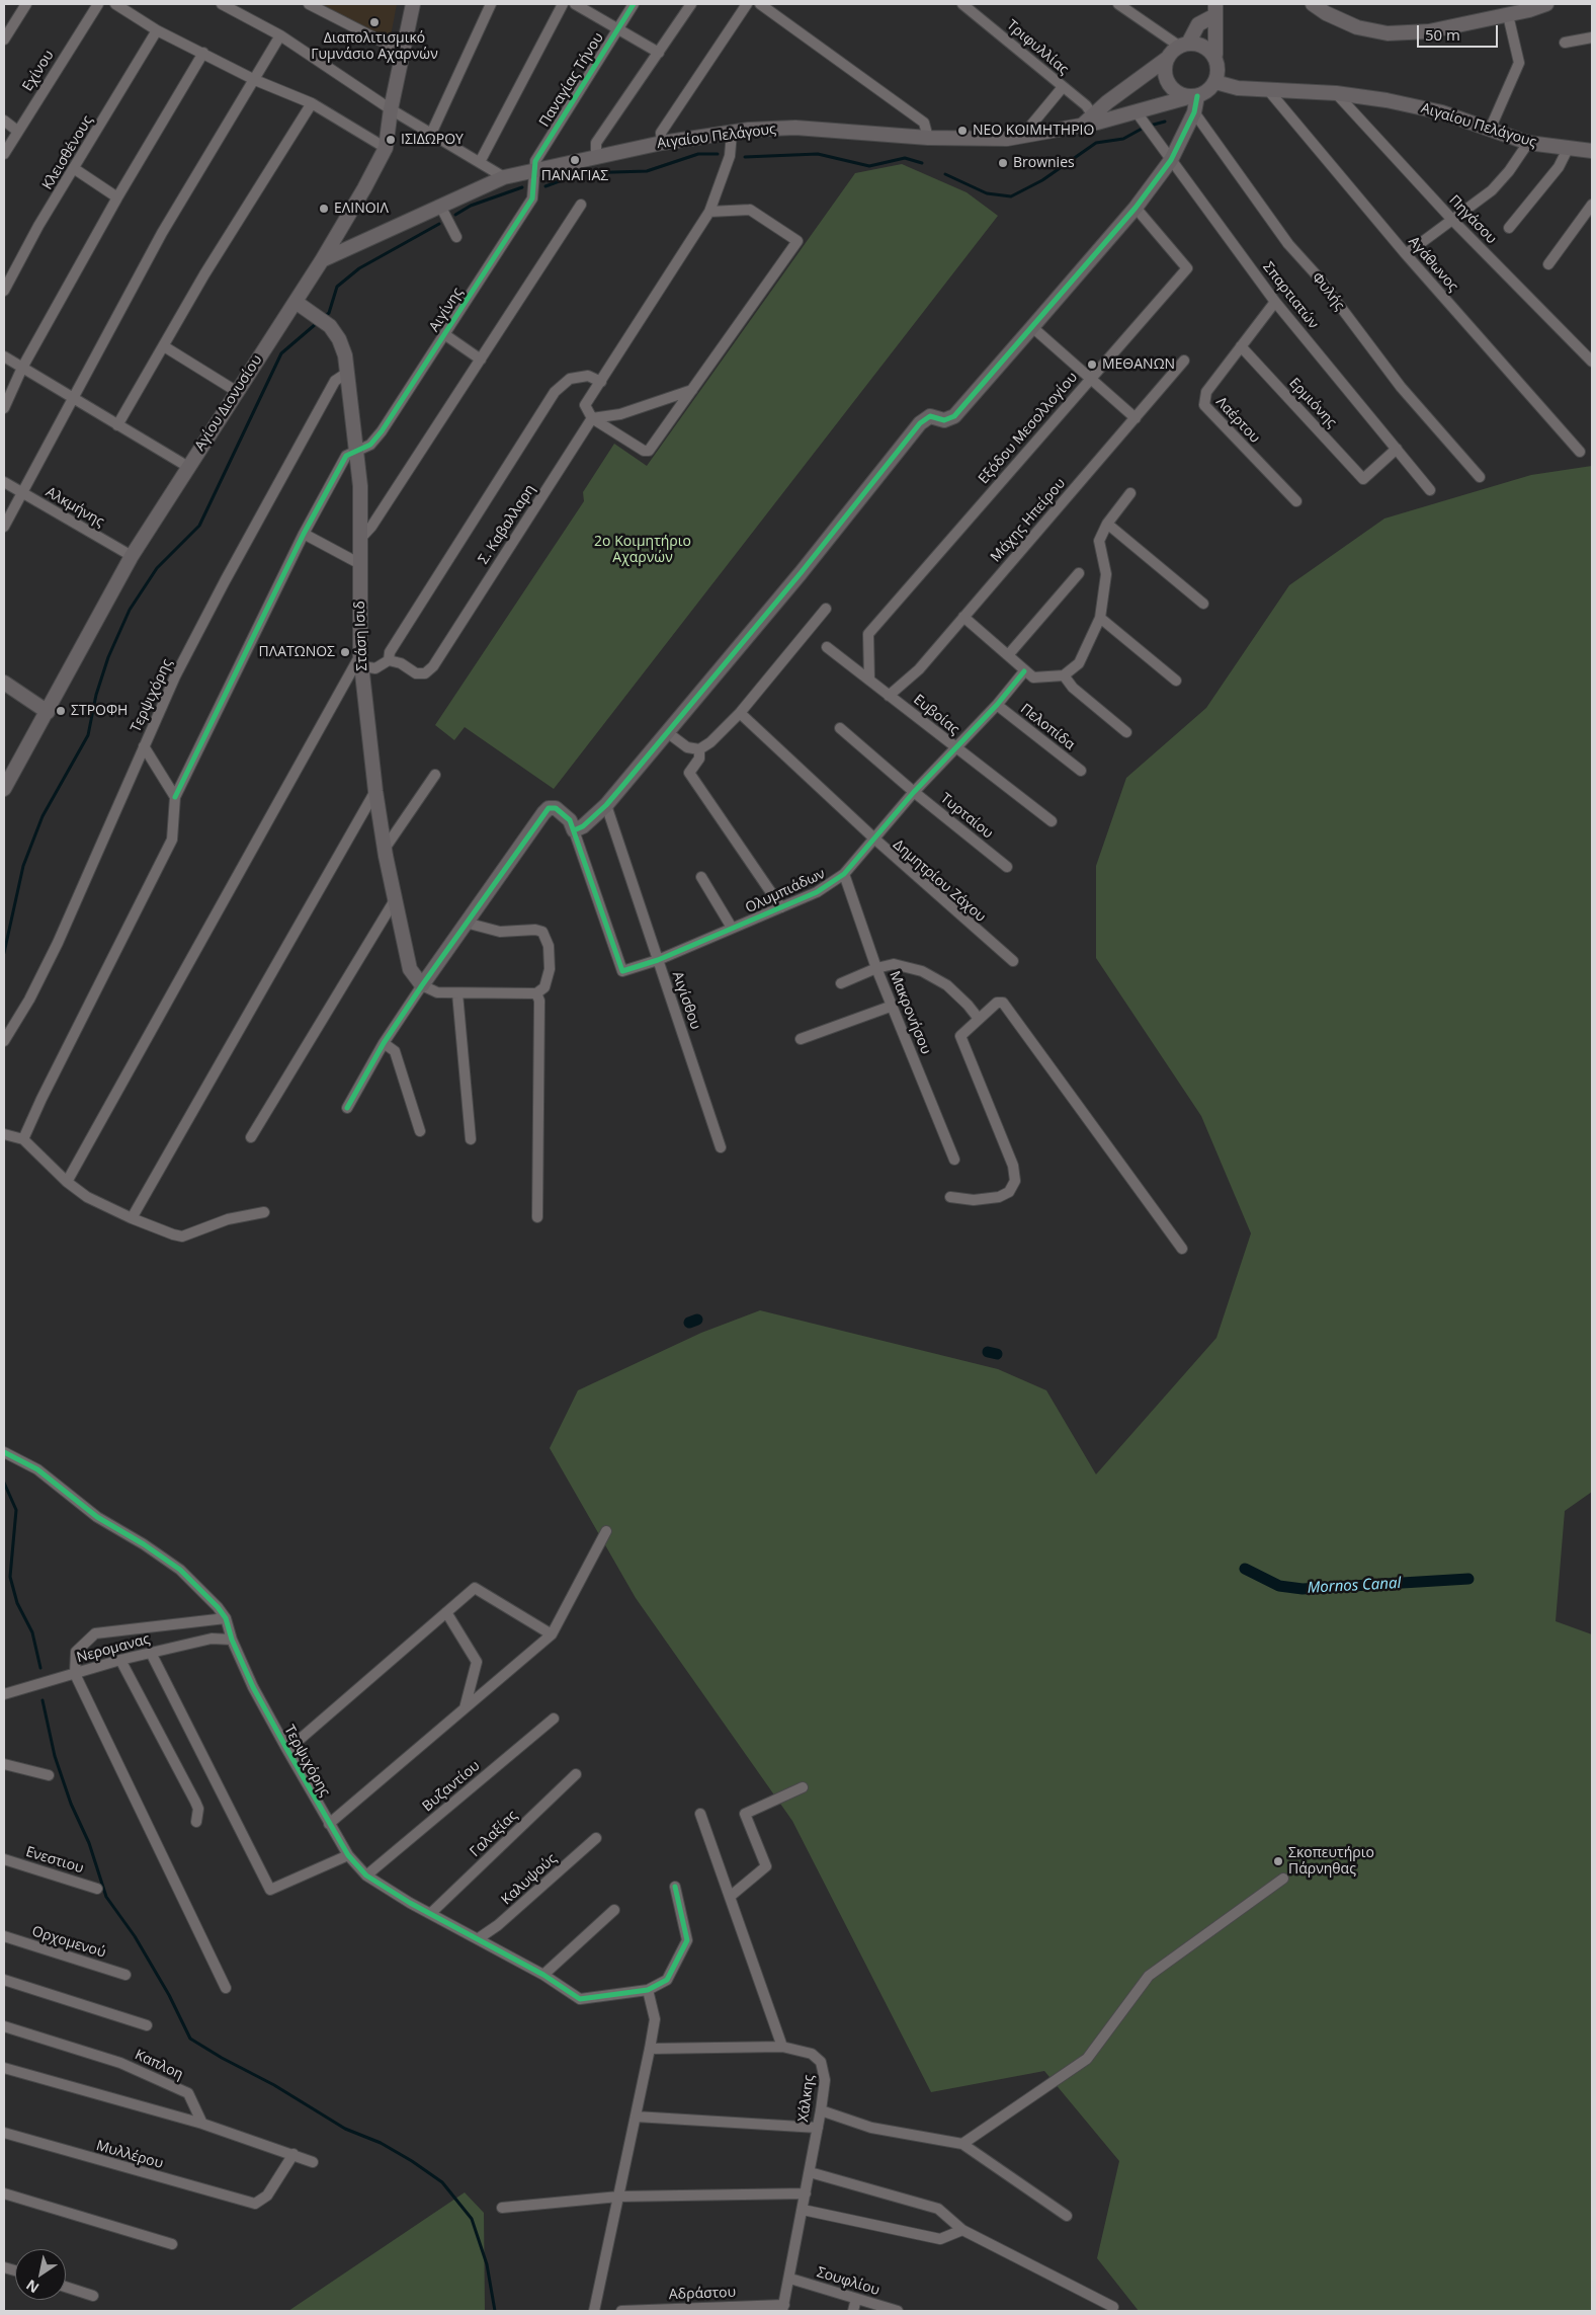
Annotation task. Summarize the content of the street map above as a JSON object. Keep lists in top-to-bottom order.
{
  "streets": {
    "street": [
      "Τριφυλλίας",
      "Εχίνου",
      "Παναγίας Τήνου",
      "Αιγαίου Πελάγους",
      "Κλεισθένους",
      "Πηγάσου",
      "Αγάθωνος",
      "Φυλής",
      "Σπαρτιατών",
      "Αιγίνης",
      "Αγίου Διονυσίου",
      "Ερμιόνης",
      "Λαέρτου",
      "Εξόδου Μεσολλογίου",
      "Αλκμήνης",
      "Μάχης Ηπείρου",
      "Σ. Καβαλλαρη",
      "Στάση Ισιδ",
      "Τερψιχόρης",
      "Ευβοίας",
      "Πελοπίδα",
      "Τυρταίου",
      "Δημητρίου Ζάχου",
      "Ολυμπιάδων",
      "Αιγίσθου",
      "Μακρονήσου",
      "Νερομανας",
      "Βυζαντίου",
      "Γαλαξίας",
      "Ενεστιου",
      "Καλυψούς",
      "Ορχομενού",
      "Καπλοη",
      "Χάλκης",
      "Μυλλέρου",
      "Σουφλίου",
      "Αδράστου"
    ]
  },
  "crossings": [
    ["Παναγίας Τήνου", "Αιγαίου Πελάγους"],
    ["Παναγίας Τήνου", "Αιγίνης"],
    ["Αιγαίου Πελάγους", "Πηγάσου"],
    ["Αιγαίου Πελάγους", "Αγάθωνος"],
    ["Αιγαίου Πελάγους", "Σπαρτιατών"],
    ["Αιγαίου Πελάγους", "Αιγίνης"],
    ["Αιγαίου Πελάγους", "Αγίου Διονυσίου"],
    ["Σπαρτιατών", "Ερμιόνης"],
    ["Σπαρτιατών", "Λαέρτου"],
    ["Αιγίνης", "Στάση Ισιδ"],
    ["Αγίου Διονυσίου", "Αλκμήνης"],
    ["Αγίου Διονυσίου", "Στάση Ισιδ"],
    ["Ερμιόνης", "Λαέρτου"],
    ["Εξόδου Μεσολλογίου", "Ευβοίας"],
    ["Μάχης Ηπείρου", "Ευβοίας"],
    ["Στάση Ισιδ", "Τερψιχόρης"],
    ["Τερψιχόρης", "Νερομανας"],
    ["Τερψιχόρης", "Βυζαντίου"],
    ["Τερψιχόρης", "Γαλαξίας"],
    ["Τερψιχόρης", "Καλυψούς"],
    ["Ευβοίας", "Ολυμπιάδων"],
    ["Πελοπίδα", "Ολυμπιάδων"],
    ["Τυρταίου", "Ολυμπιάδων"],
    ["Δημητρίου Ζάχου", "Ολυμπιάδων"],
    ["Ολυμπιάδων", "Αιγίσθου"],
    ["Ολυμπιάδων", "Μακρονήσου"],
    ["Χάλκης", "Σουφλίου"],
    ["Χάλκης", "Αδράστου"]
  ],
  "water": ["Mornos Canal"],
  "parks": ["2ο Κοιμητήριο Αχαρνών"],
  "places": [
    "Διαπολιτισμικό Γυμνάσιο Αχαρνών",
    "ΝΕΟ ΚΟΙΜΗΤΗΡΙΟ",
    "ΙΣΙΔΩΡΟΥ",
    "ΠΑΝΑΓΙΑΣ",
    "Brownies",
    "ΕΛΙΝΟΙΛ",
    "ΜΕΘΑΝΩΝ",
    "ΠΛΑΤΩΝΟΣ",
    "ΣΤΡΟΦΗ",
    "Σκοπευτήριο Πάρνηθας"
  ],
  "scale_bar": "50 m",
  "north": "bottom left"
}
